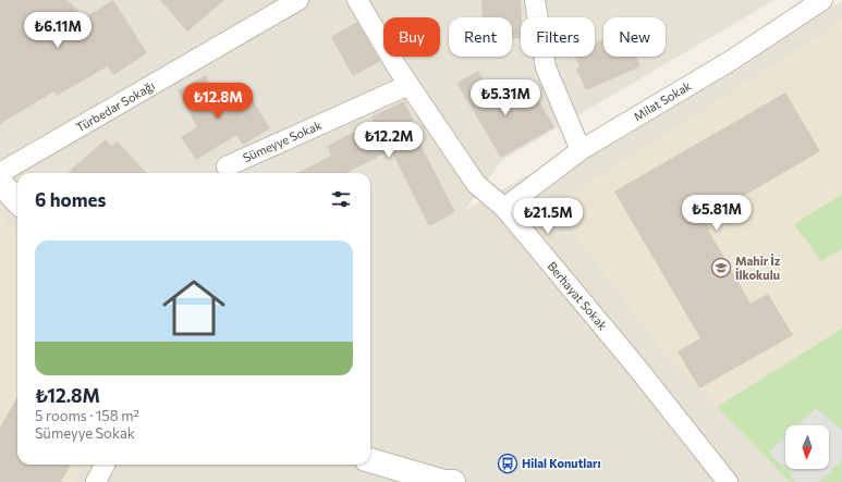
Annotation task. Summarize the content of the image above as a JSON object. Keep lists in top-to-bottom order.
{
  "streets": {
    "street": [
      "Milat Sokak",
      "Türbedar Sokağı",
      "Sümeyye Sokak",
      "Berhayat Sokak"
    ]
  },
  "crossings": [
    ["Milat Sokak", "Berhayat Sokak"],
    ["Sümeyye Sokak", "Berhayat Sokak"]
  ],
  "places": {
    "school or university": ["Mahir İz İlkokulu"],
    "bus stop": ["Hilal Konutları"]
  },
  "north": "bottom",
  "page": {
    "price": [
      "₺6.11M",
      "₺5.31M",
      "₺12.8M",
      "₺12.2M",
      "₺5.81M",
      "₺21.5M"
    ],
    "chip": [
      "Buy",
      "Rent",
      "Filters",
      "New"
    ],
    "heading": "6 homes",
    "list": [
      {
        "name": "₺12.8M",
        "note": "5 rooms · 158 m² · Sümeyye Sokak"
      }
    ]
  }
}
